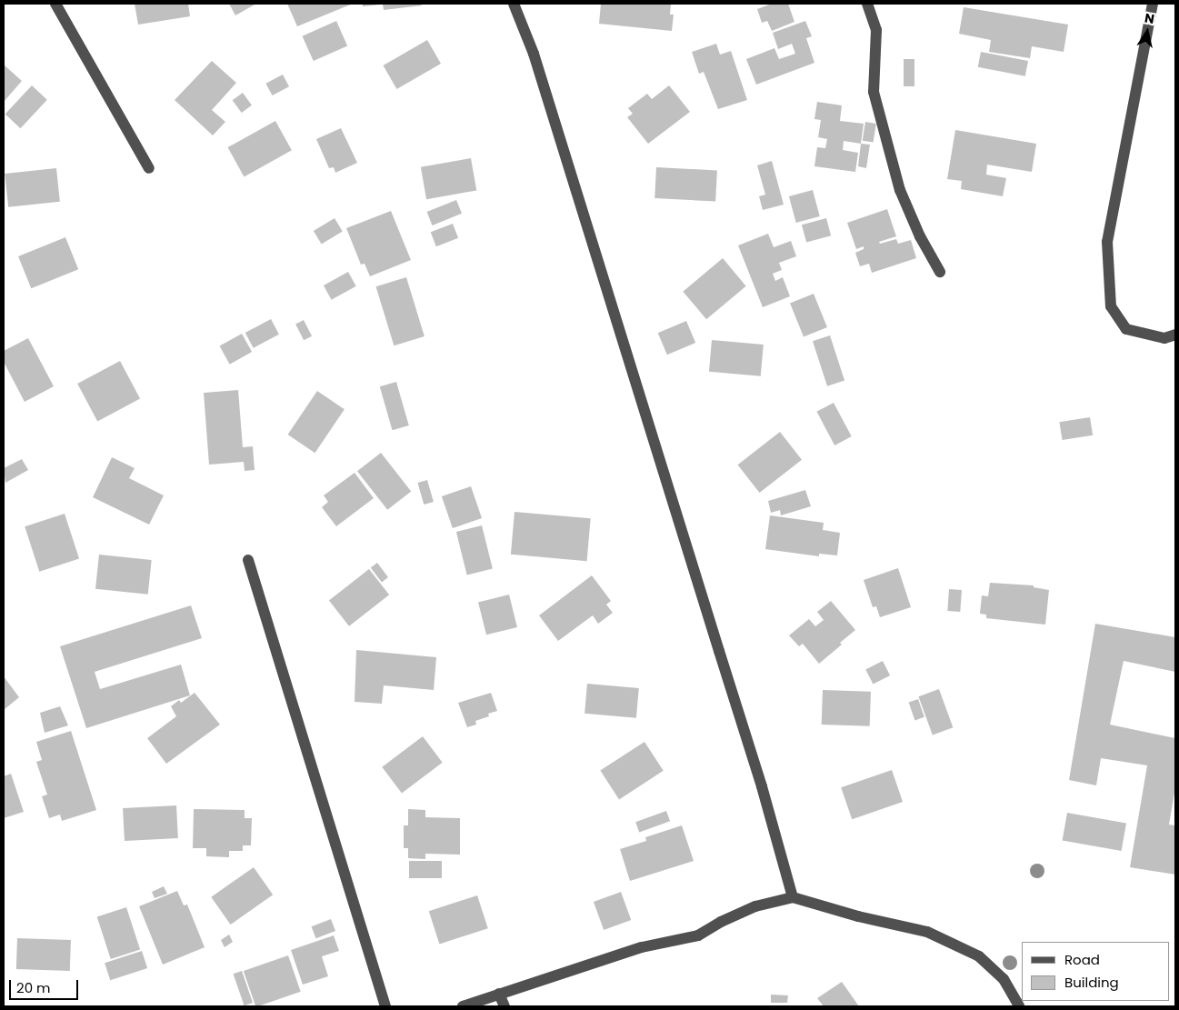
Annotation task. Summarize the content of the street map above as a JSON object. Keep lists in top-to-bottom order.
{
  "legend": ["Road", "Building"],
  "scale_bar": "20 m",
  "north": "top"
}
